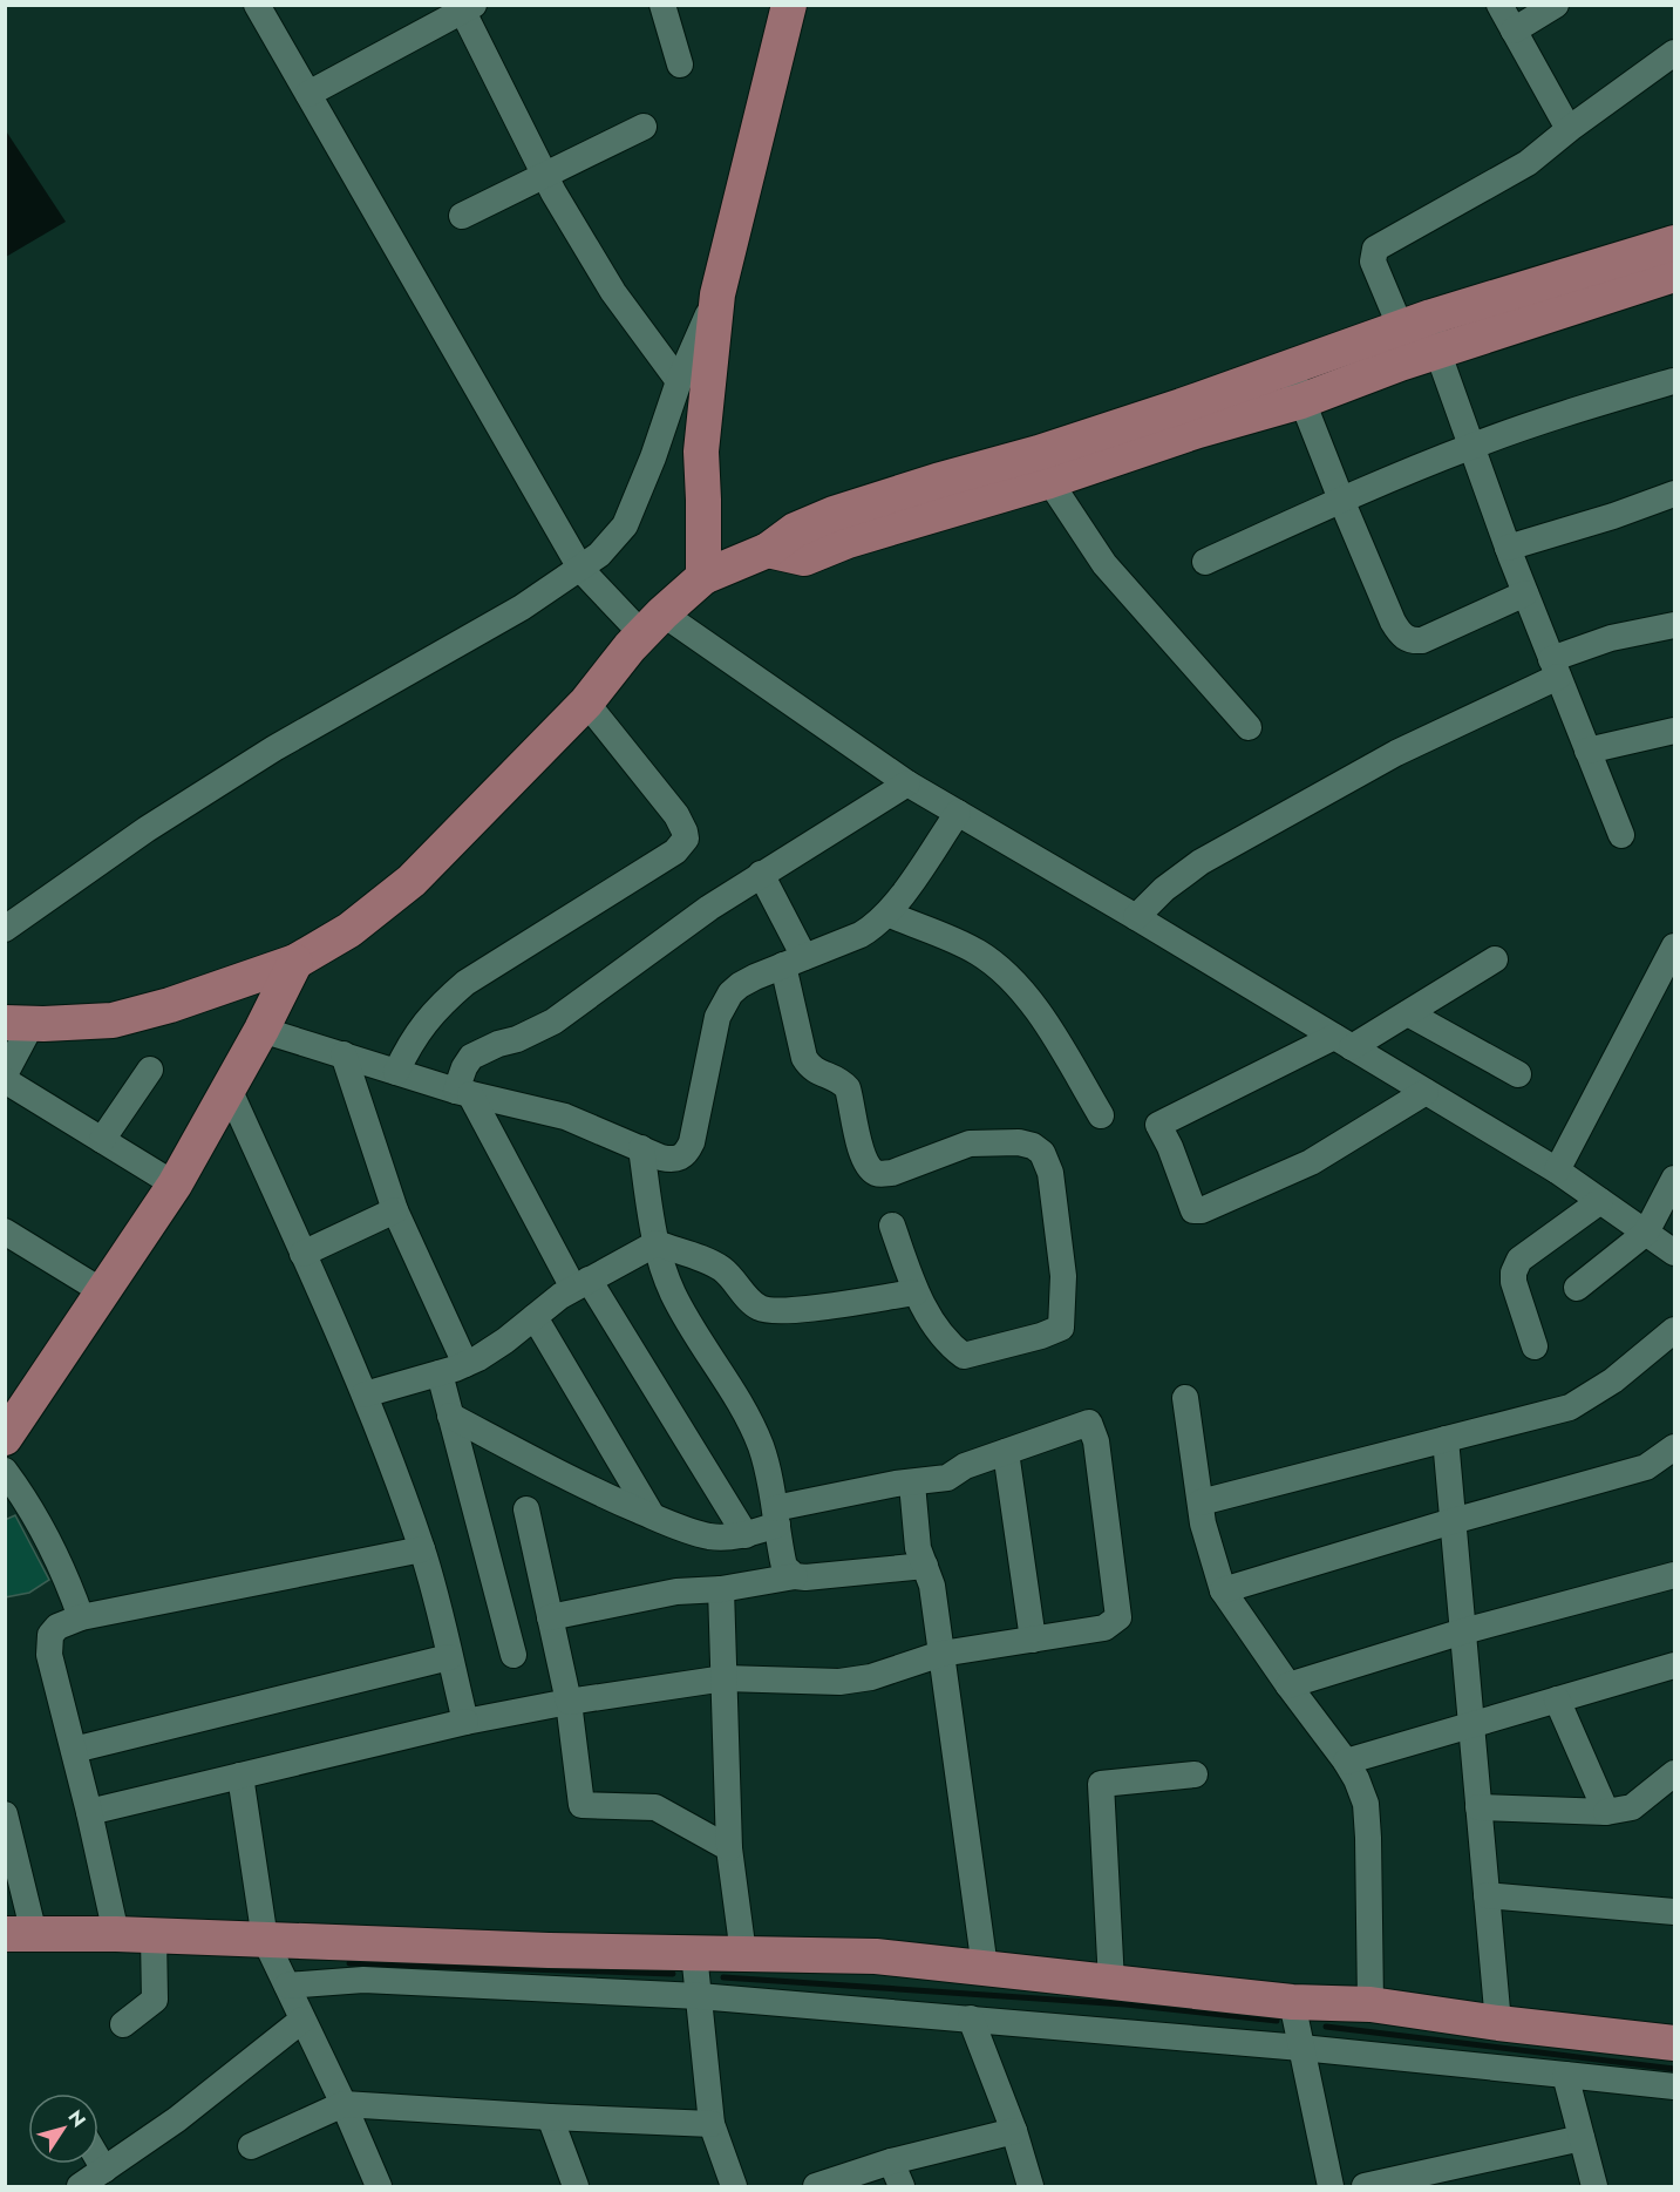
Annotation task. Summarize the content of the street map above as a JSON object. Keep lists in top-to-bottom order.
{
  "north": "top right"
}
